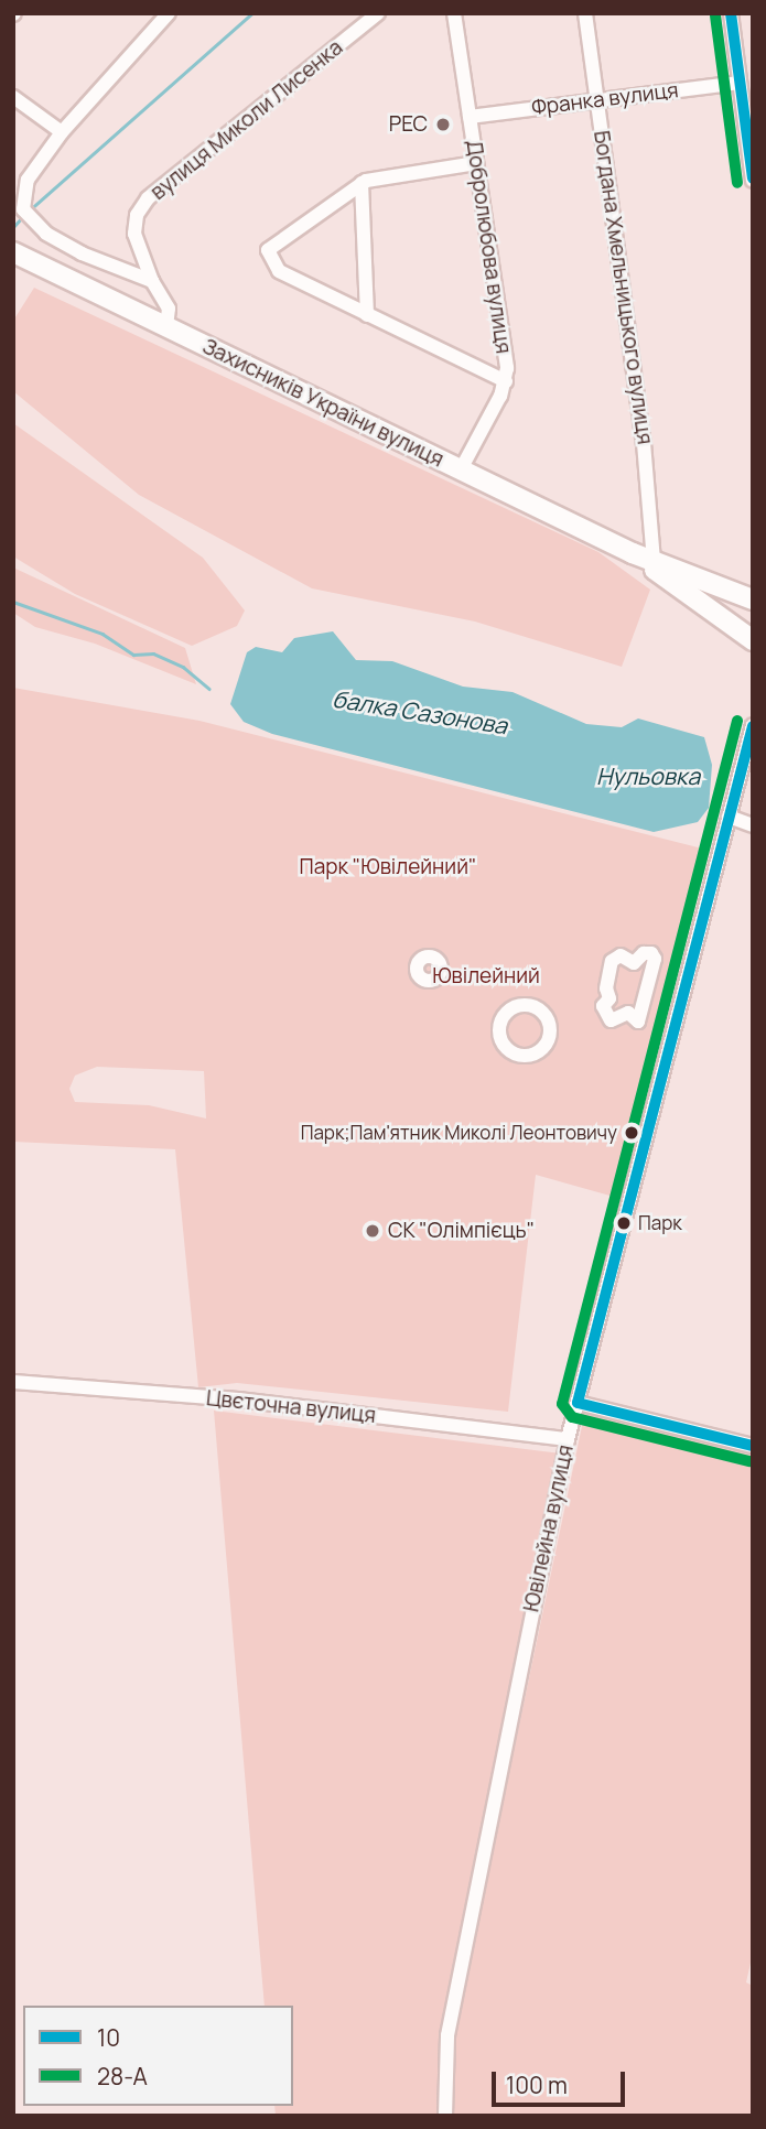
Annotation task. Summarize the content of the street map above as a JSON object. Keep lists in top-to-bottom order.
{
  "streets": {
    "highway": ["Захисників України вулиця"],
    "street": [
      "Франка вулиця",
      "вулиця Миколи Лисенка",
      "Добролюбова вулиця",
      "Богдана Хмельницького вулиця",
      "Цвєточна вулиця",
      "Ювілейна вулиця"
    ]
  },
  "crossings": [
    ["Франка вулиця", "Добролюбова вулиця"],
    ["Франка вулиця", "Богдана Хмельницького вулиця"],
    ["вулиця Миколи Лисенка", "Захисників України вулиця"],
    ["Добролюбова вулиця", "Захисників України вулиця"],
    ["Богдана Хмельницького вулиця", "Захисників України вулиця"],
    ["Цвєточна вулиця", "Ювілейна вулиця"]
  ],
  "water": ["балка Сазонова", "Нульовка"],
  "parks": ["Парк \"Ювілейний\"", "Ювілейний"],
  "places": [
    "РЕС",
    "Парк;Пам'ятник Миколі Леонтовичу",
    "Парк",
    "СК \"Олімпієць\""
  ],
  "lines": ["transit line 10", "transit line 28-А"],
  "legend": ["10", "28-А"],
  "scale_bar": "100 m"
}
